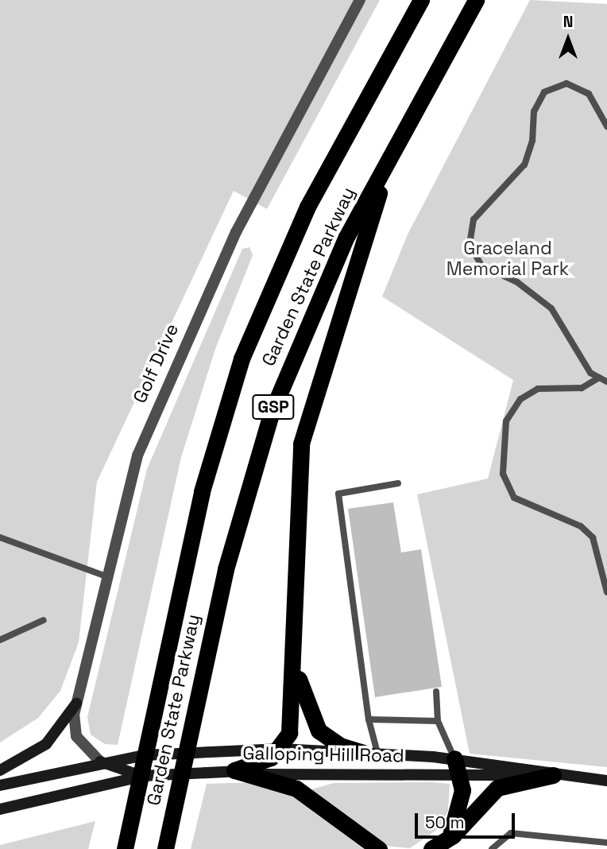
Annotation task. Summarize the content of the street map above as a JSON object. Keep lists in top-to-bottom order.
{
  "streets": {
    "highway": ["Garden State Parkway", "GSP"],
    "main road": ["Galloping Hill Road"],
    "street": ["Golf Drive"]
  },
  "crossings": [
    ["Golf Drive", "Galloping Hill Road"]
  ],
  "parks": ["Graceland Memorial Park"],
  "scale_bar": "50 m",
  "north": "top"
}
